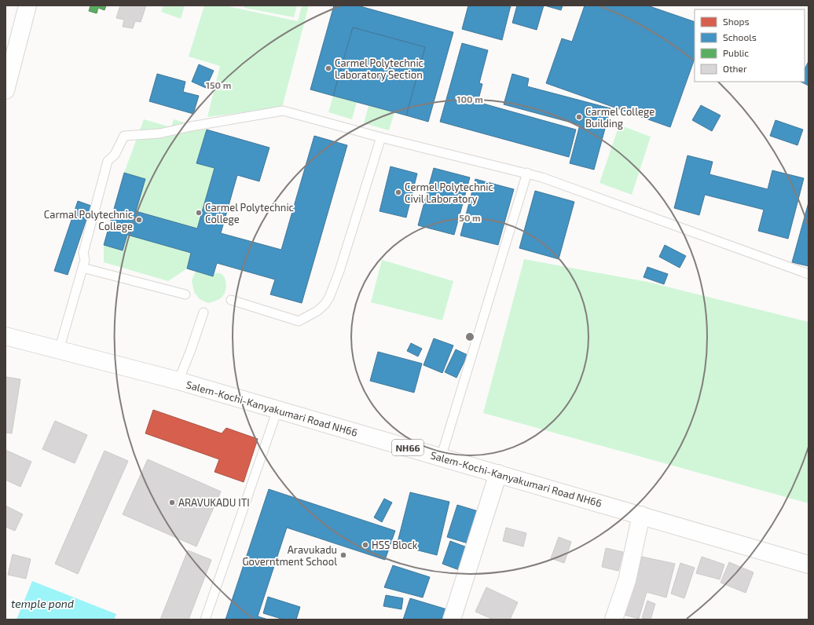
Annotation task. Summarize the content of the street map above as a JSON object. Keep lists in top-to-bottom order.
{
  "streets": {
    "main road": ["Salem-Kochi-Kanyakumari Road NH66", "NH66"]
  },
  "water": ["temple pond"],
  "places": [
    "Carmel Polytechnic Laboratory Section",
    "Carmel College Building",
    "Cermel Polytechnic Civil Laboratory",
    "Carmel Polytechnic College",
    "Carmal Polytechnic College",
    "ARAVUKADU ITI",
    "HSS Block",
    "Aravukadu Governtment School"
  ],
  "legend": [
    "Shops",
    "Schools",
    "Public",
    "Other"
  ],
  "rings": ["150 m", "100 m", "50 m"]
}
